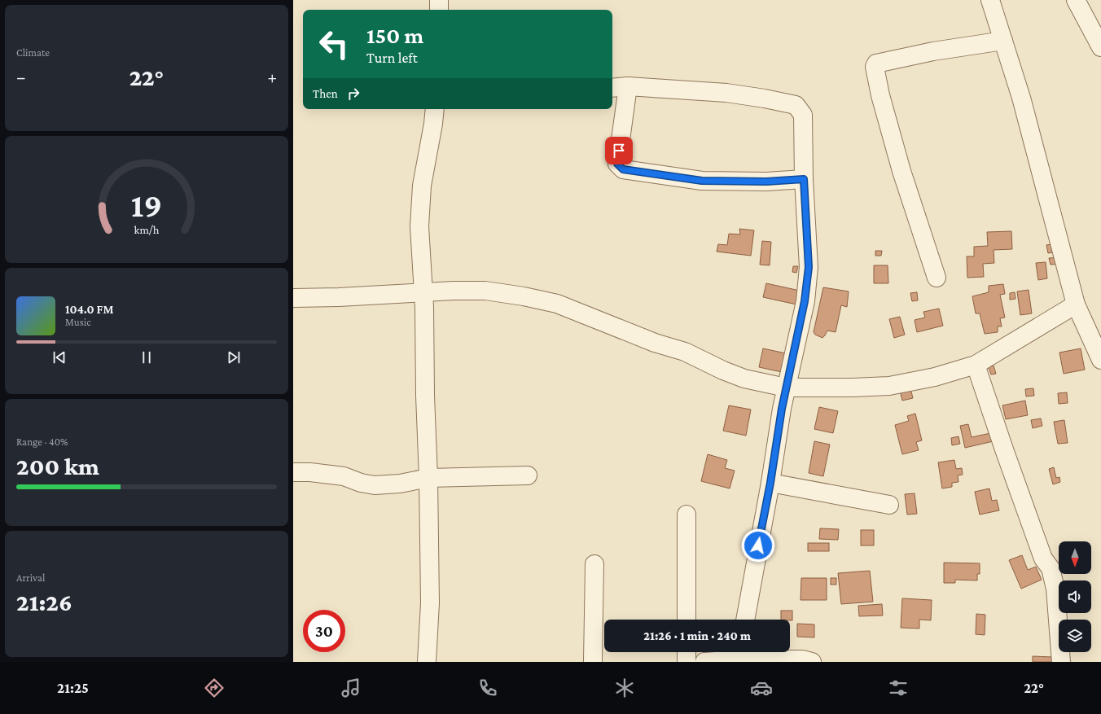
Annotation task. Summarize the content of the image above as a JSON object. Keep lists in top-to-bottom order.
{
  "north": "bottom",
  "page": {
    "tile": [
      "Climate",
      ["Range · 40%", "200 km"],
      ["Arrival", "21:26"]
    ],
    "turn": ["150 m", "Turn left"],
    "heat": ["−", "22°", "+"],
    "then": "Then",
    "song": ["104.0 FM", "Music"],
    "limit": "30",
    "trip": "21:26 · 1 min · 240 m",
    "tabs": ["21:25", "22°"],
    "gauge": ["19", "km/h"]
  }
}
